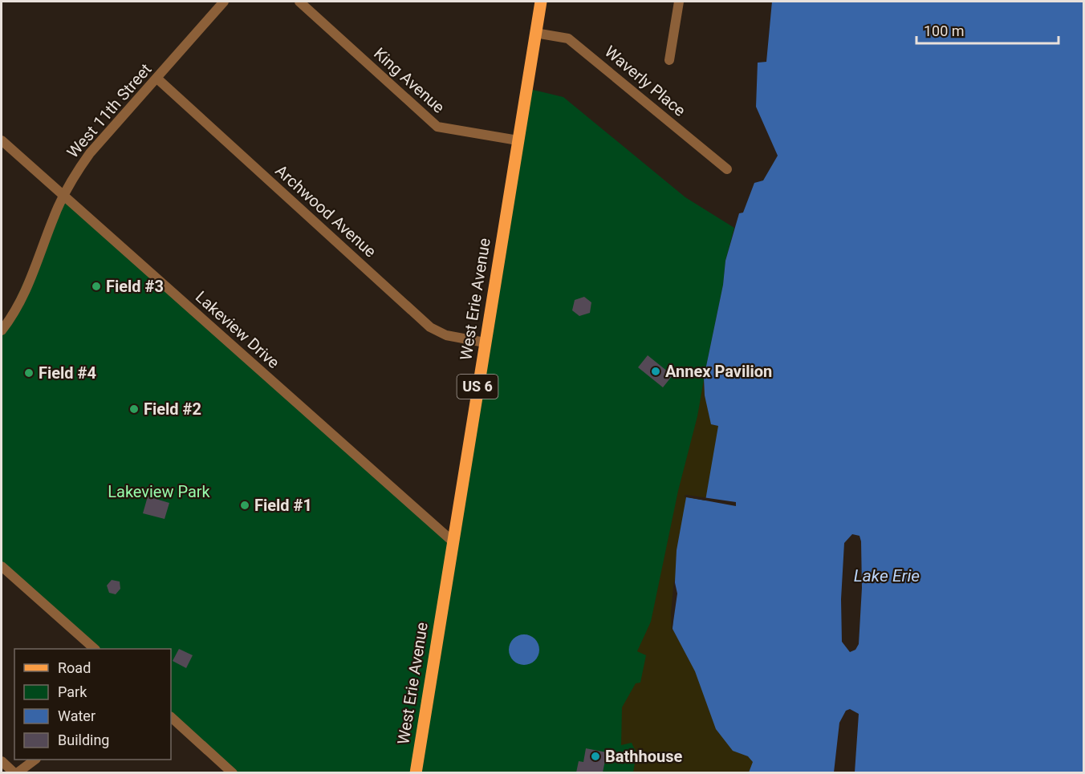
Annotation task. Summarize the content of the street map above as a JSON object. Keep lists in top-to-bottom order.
{
  "streets": {
    "main road": ["West Erie Avenue", "US 6"],
    "street": [
      "King Avenue",
      "Waverly Place",
      "West 11th Street",
      "Archwood Avenue",
      "Lakeview Drive"
    ]
  },
  "crossings": [
    ["King Avenue", "West Erie Avenue"],
    ["Waverly Place", "West Erie Avenue"],
    ["West 11th Street", "Archwood Avenue"],
    ["West 11th Street", "Lakeview Drive"],
    ["Archwood Avenue", "West Erie Avenue"],
    ["West Erie Avenue", "Lakeview Drive"]
  ],
  "water": ["Lake Erie"],
  "parks": ["Lakeview Park"],
  "places": [
    "Field #3",
    "Annex Pavilion",
    "Field #4",
    "Field #2",
    "Field #1",
    "Bathhouse"
  ],
  "legend": [
    "Road",
    "Park",
    "Water",
    "Building"
  ],
  "scale_bar": "100 m"
}
